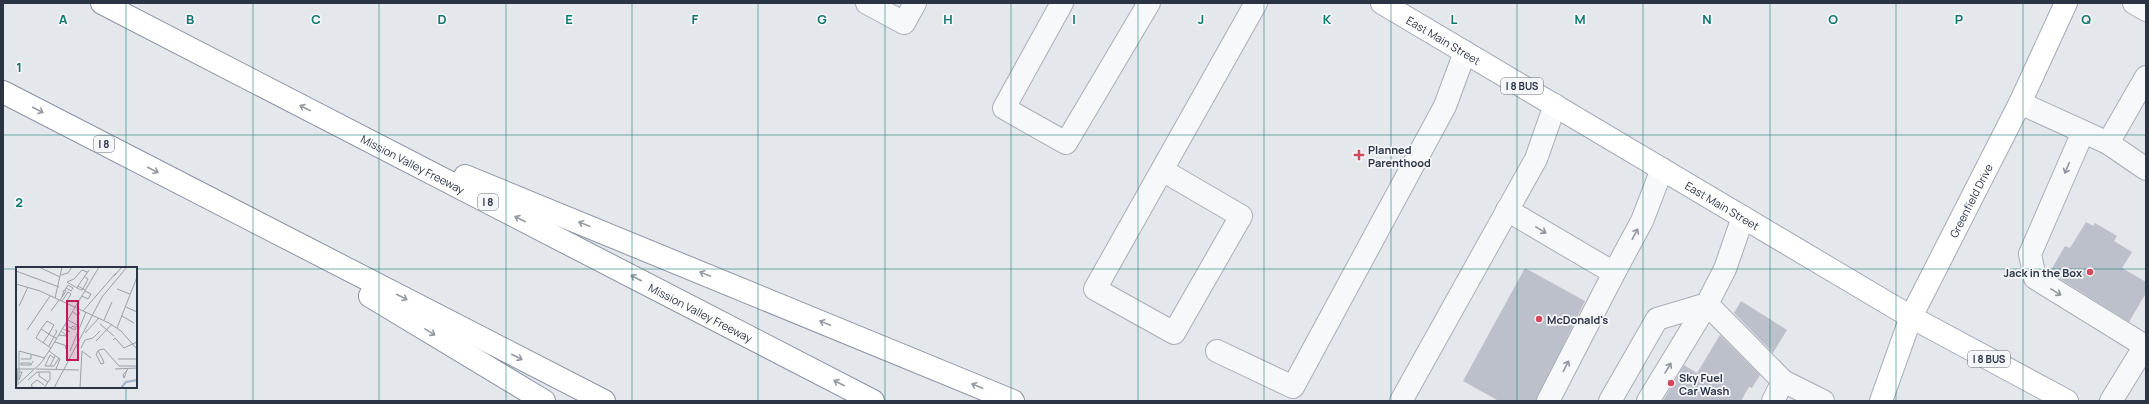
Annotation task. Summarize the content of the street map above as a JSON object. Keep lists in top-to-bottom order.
{
  "streets": {
    "main road": [
      "East Main Street",
      "I 8 BUS",
      "I 8",
      "Mission Valley Freeway",
      "Greenfield Drive"
    ]
  },
  "crossings": [
    ["East Main Street", "Greenfield Drive"]
  ],
  "places": {
    "health": ["Planned Parenthood"],
    "other": ["Jack in the Box", "McDonald's", "Sky Fuel Car Wash"]
  },
  "grid": {
    "columns": [
      "A",
      "B",
      "C",
      "D",
      "E",
      "F",
      "G",
      "H",
      "I",
      "J",
      "K",
      "L",
      "M",
      "N",
      "O",
      "P",
      "Q"
    ],
    "rows": ["1", "2"]
  }
}
